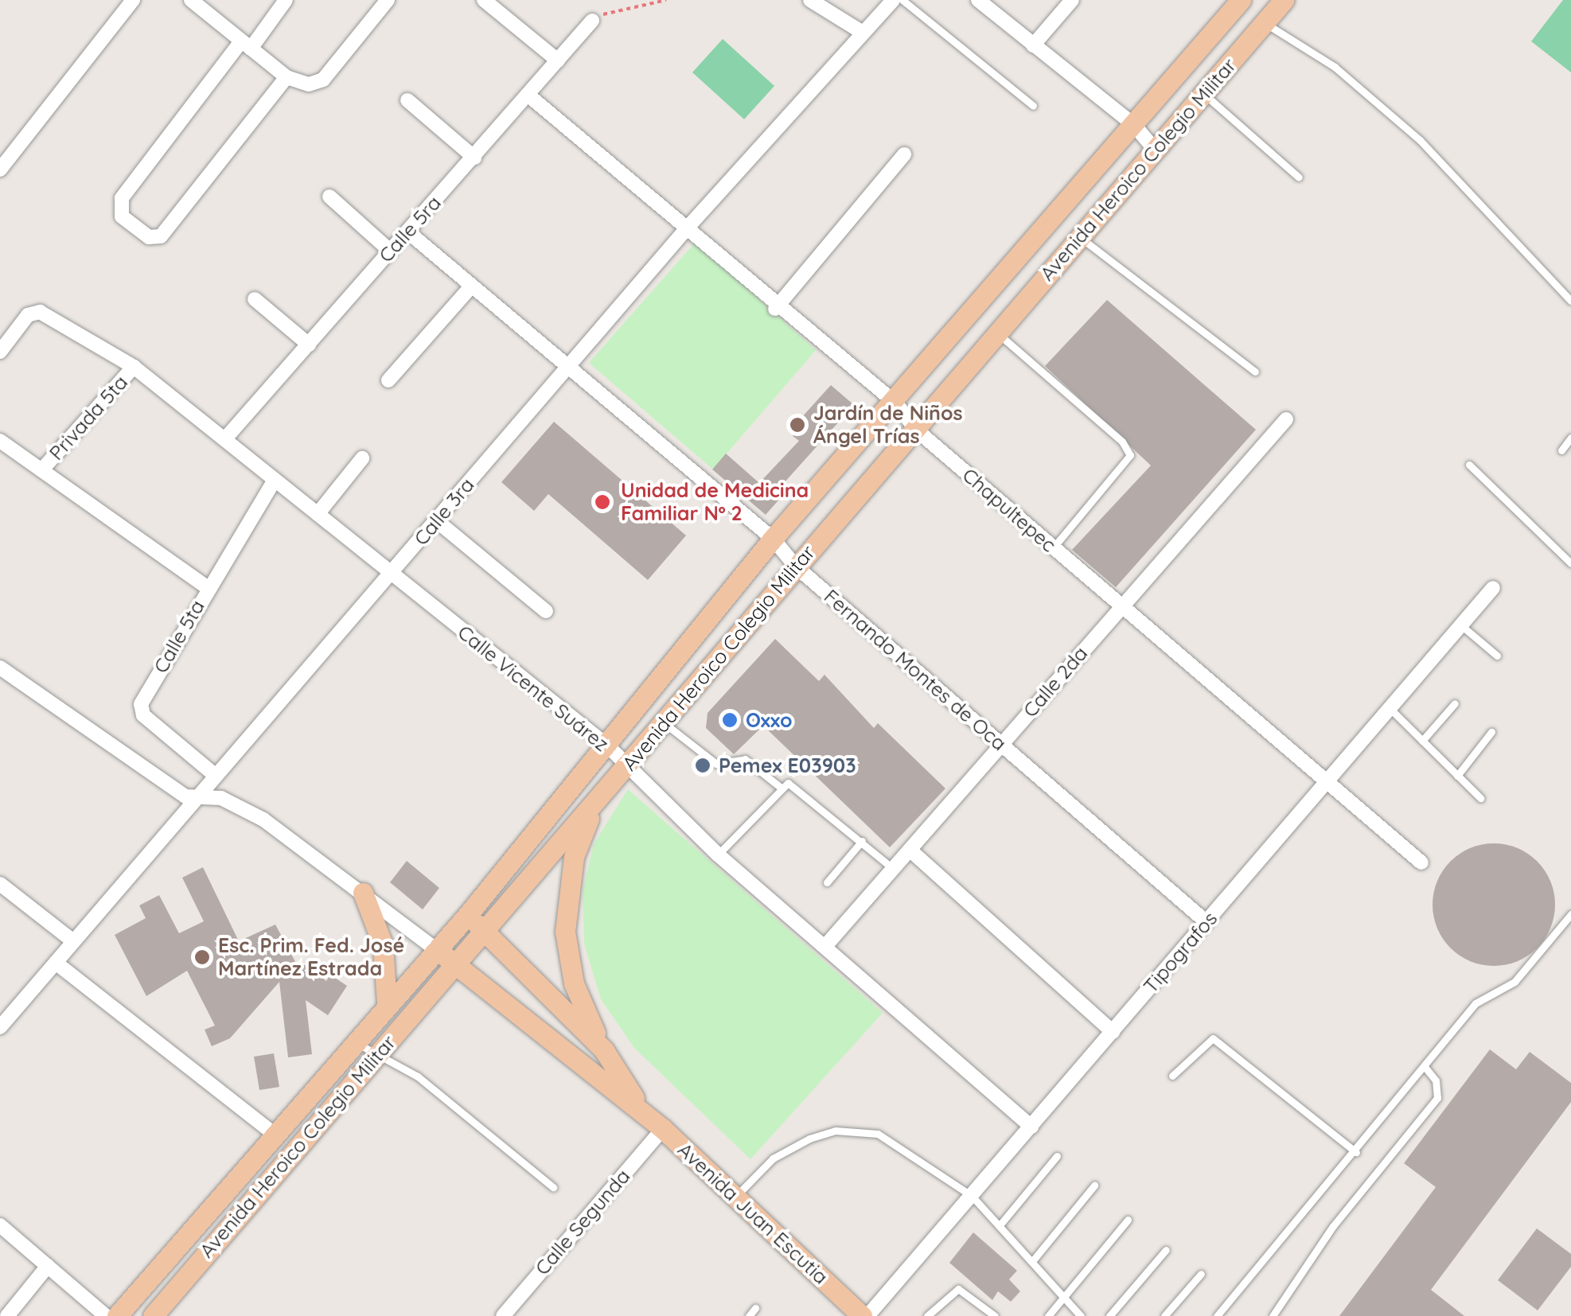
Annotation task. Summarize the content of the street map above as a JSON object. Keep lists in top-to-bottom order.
{
  "streets": {
    "main road": ["Avenida Heroico Colegio Militar", "Avenida Juan Escutia"],
    "street": [
      "Calle 5ra",
      "Privada 5ta",
      "Chapultepec",
      "Calle 3ra",
      "Calle 5ta",
      "Fernando Montes de Oca",
      "Calle 2da",
      "Calle Vicente Suárez",
      "Tipografos",
      "Calle Segunda"
    ]
  },
  "crossings": [
    ["Avenida Heroico Colegio Militar", "Chapultepec"],
    ["Avenida Heroico Colegio Militar", "Fernando Montes de Oca"],
    ["Avenida Heroico Colegio Militar", "Calle Vicente Suárez"],
    ["Avenida Heroico Colegio Militar", "Avenida Juan Escutia"],
    ["Calle 5ra", "Chapultepec"],
    ["Calle 5ra", "Fernando Montes de Oca"],
    ["Calle 5ra", "Calle Vicente Suárez"],
    ["Privada 5ta", "Calle Vicente Suárez"],
    ["Chapultepec", "Calle 3ra"],
    ["Chapultepec", "Calle 2da"],
    ["Chapultepec", "Tipografos"],
    ["Calle 3ra", "Calle 5ta"],
    ["Calle 3ra", "Fernando Montes de Oca"],
    ["Calle 3ra", "Calle Vicente Suárez"],
    ["Calle 5ta", "Calle Vicente Suárez"],
    ["Fernando Montes de Oca", "Calle 2da"],
    ["Fernando Montes de Oca", "Tipografos"],
    ["Calle 2da", "Calle Vicente Suárez"],
    ["Calle Vicente Suárez", "Tipografos"],
    ["Tipografos", "Avenida Juan Escutia"],
    ["Avenida Juan Escutia", "Calle Segunda"]
  ],
  "places": [
    "Jardín de Niños Ángel Trías",
    "Unidad de Medicina Familiar Nº 2",
    "Oxxo",
    "Pemex E03903",
    "Esc. Prim. Fed. José Martínez Estrada"
  ]
}
